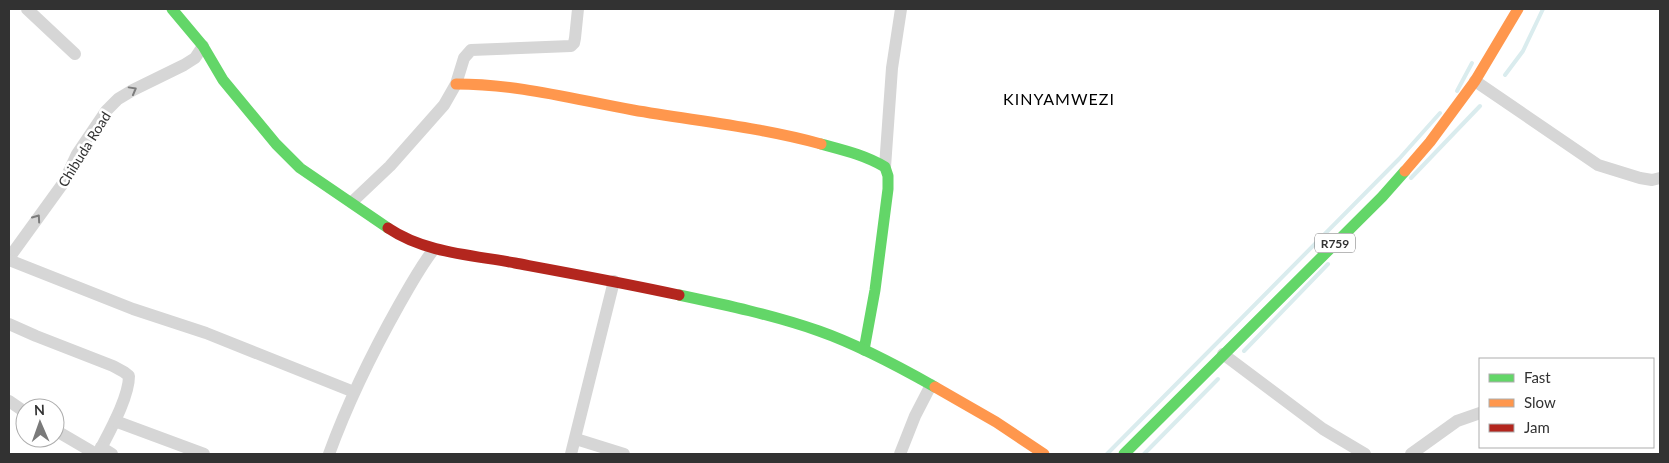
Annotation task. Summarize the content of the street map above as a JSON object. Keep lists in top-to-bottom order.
{
  "streets": {
    "street": ["Chibuda Road", "R759"]
  },
  "one_way": ["Chibuda Road"],
  "districts": ["KINYAMWEZI"],
  "legend": ["Fast", "Slow", "Jam"],
  "north": "top"
}
